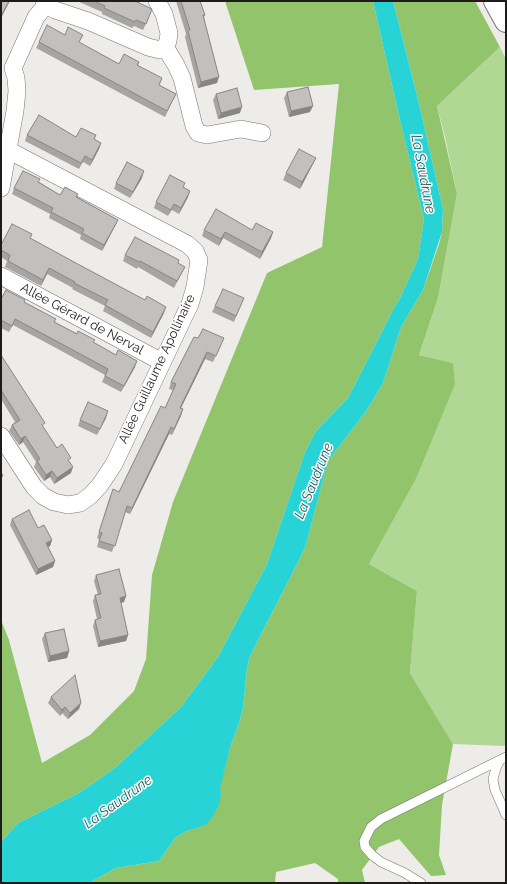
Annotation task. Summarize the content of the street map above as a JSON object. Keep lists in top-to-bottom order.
{
  "streets": {
    "street": ["Allée Gérard de Nerval", "Allée Guillaume Apollinaire"]
  },
  "crossings": [
    ["Allée Gérard de Nerval", "Allée Guillaume Apollinaire"]
  ],
  "water": ["La Saudrune"]
}
